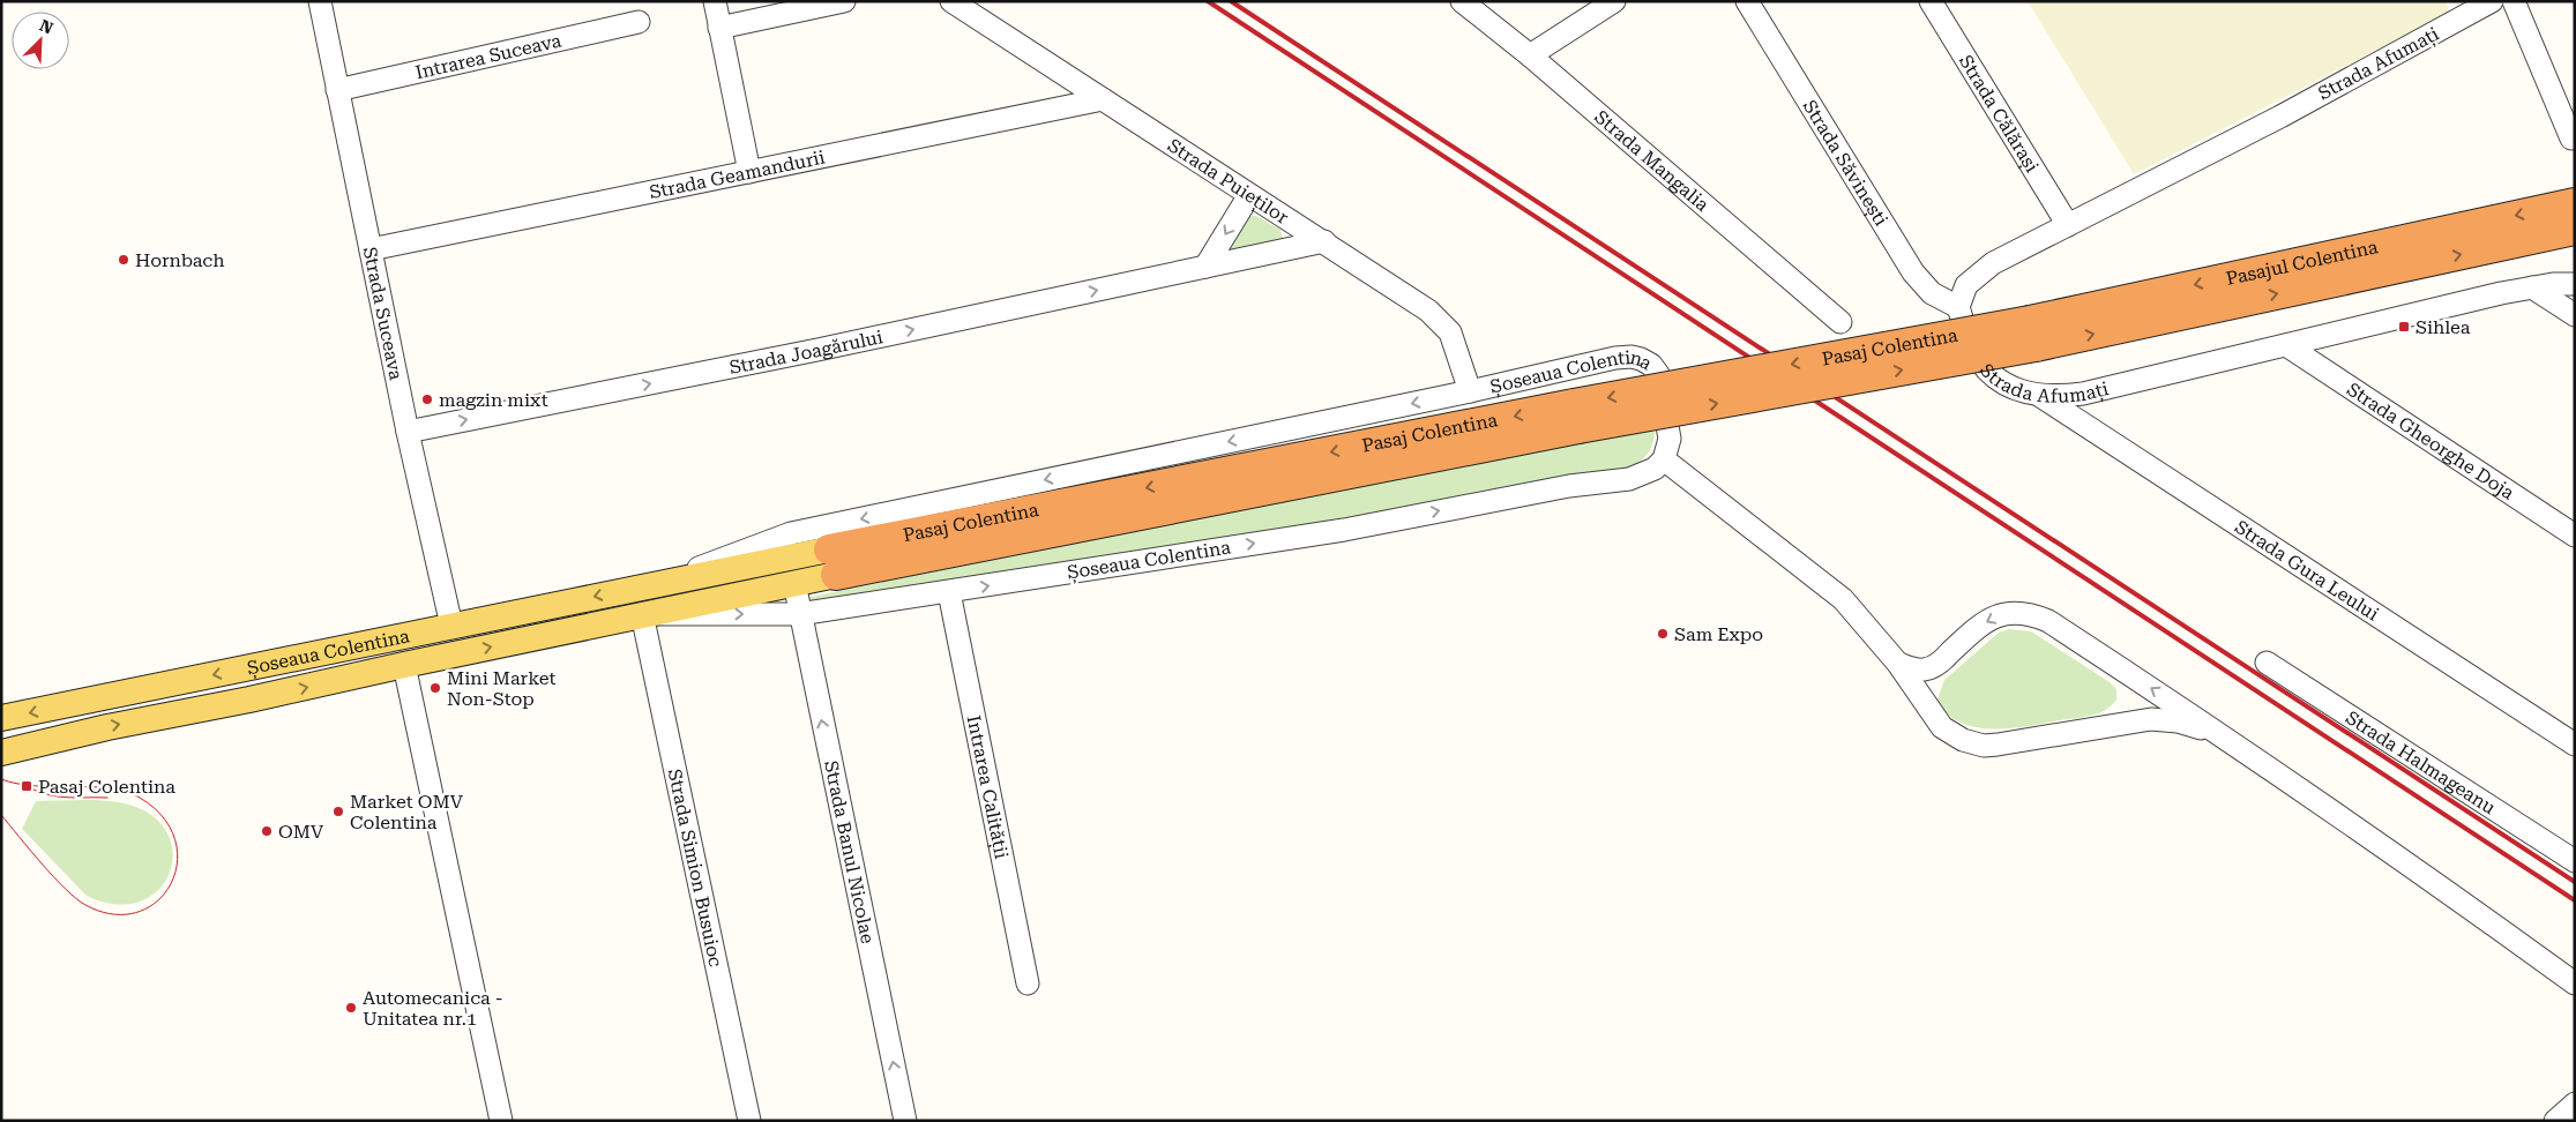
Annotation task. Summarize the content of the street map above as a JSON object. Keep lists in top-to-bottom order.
{
  "streets": {
    "highway": ["Pasajul Colentina", "Pasaj Colentina"],
    "main road": ["Șoseaua Colentina"],
    "street": [
      "Intrarea Suceava",
      "Strada Afumați",
      "Strada Călărași",
      "Strada Mangalia",
      "Strada Săvinești",
      "Strada Geamandurii",
      "Strada Puieților",
      "Strada Suceava",
      "Strada Joagărului",
      "Strada Gheorghe Doja",
      "Strada Gura Leului",
      "Strada Halmageanu",
      "Intrarea Calității",
      "Strada Banul Nicolae",
      "Strada Simion Busuioc"
    ]
  },
  "crossings": [
    ["Intrarea Suceava", "Strada Suceava"],
    ["Strada Afumați", "Strada Călărași"],
    ["Strada Afumați", "Strada Săvinești"],
    ["Strada Afumați", "Strada Gheorghe Doja"],
    ["Strada Afumați", "Strada Gura Leului"],
    ["Strada Geamandurii", "Strada Puieților"],
    ["Strada Geamandurii", "Strada Suceava"],
    ["Strada Puieților", "Strada Joagărului"],
    ["Strada Puieților", "Șoseaua Colentina"],
    ["Pasajul Colentina", "Pasaj Colentina"],
    ["Strada Suceava", "Strada Joagărului"],
    ["Strada Suceava", "Șoseaua Colentina"],
    ["Pasaj Colentina", "Șoseaua Colentina"],
    ["Șoseaua Colentina", "Intrarea Calității"],
    ["Șoseaua Colentina", "Strada Banul Nicolae"],
    ["Șoseaua Colentina", "Strada Simion Busuioc"]
  ],
  "one_way": ["Strada Joagărului", "Strada Banul Nicolae"],
  "places": {
    "other": [
      "Hornbach",
      "magzin mixt",
      "Sam Expo",
      "Mini Market Non-Stop",
      "Market OMV Colentina",
      "OMV",
      "Automecanica - Unitatea nr.1"
    ],
    "transit": ["Sihlea", "Pasaj Colentina"]
  },
  "north": "top right"
}
